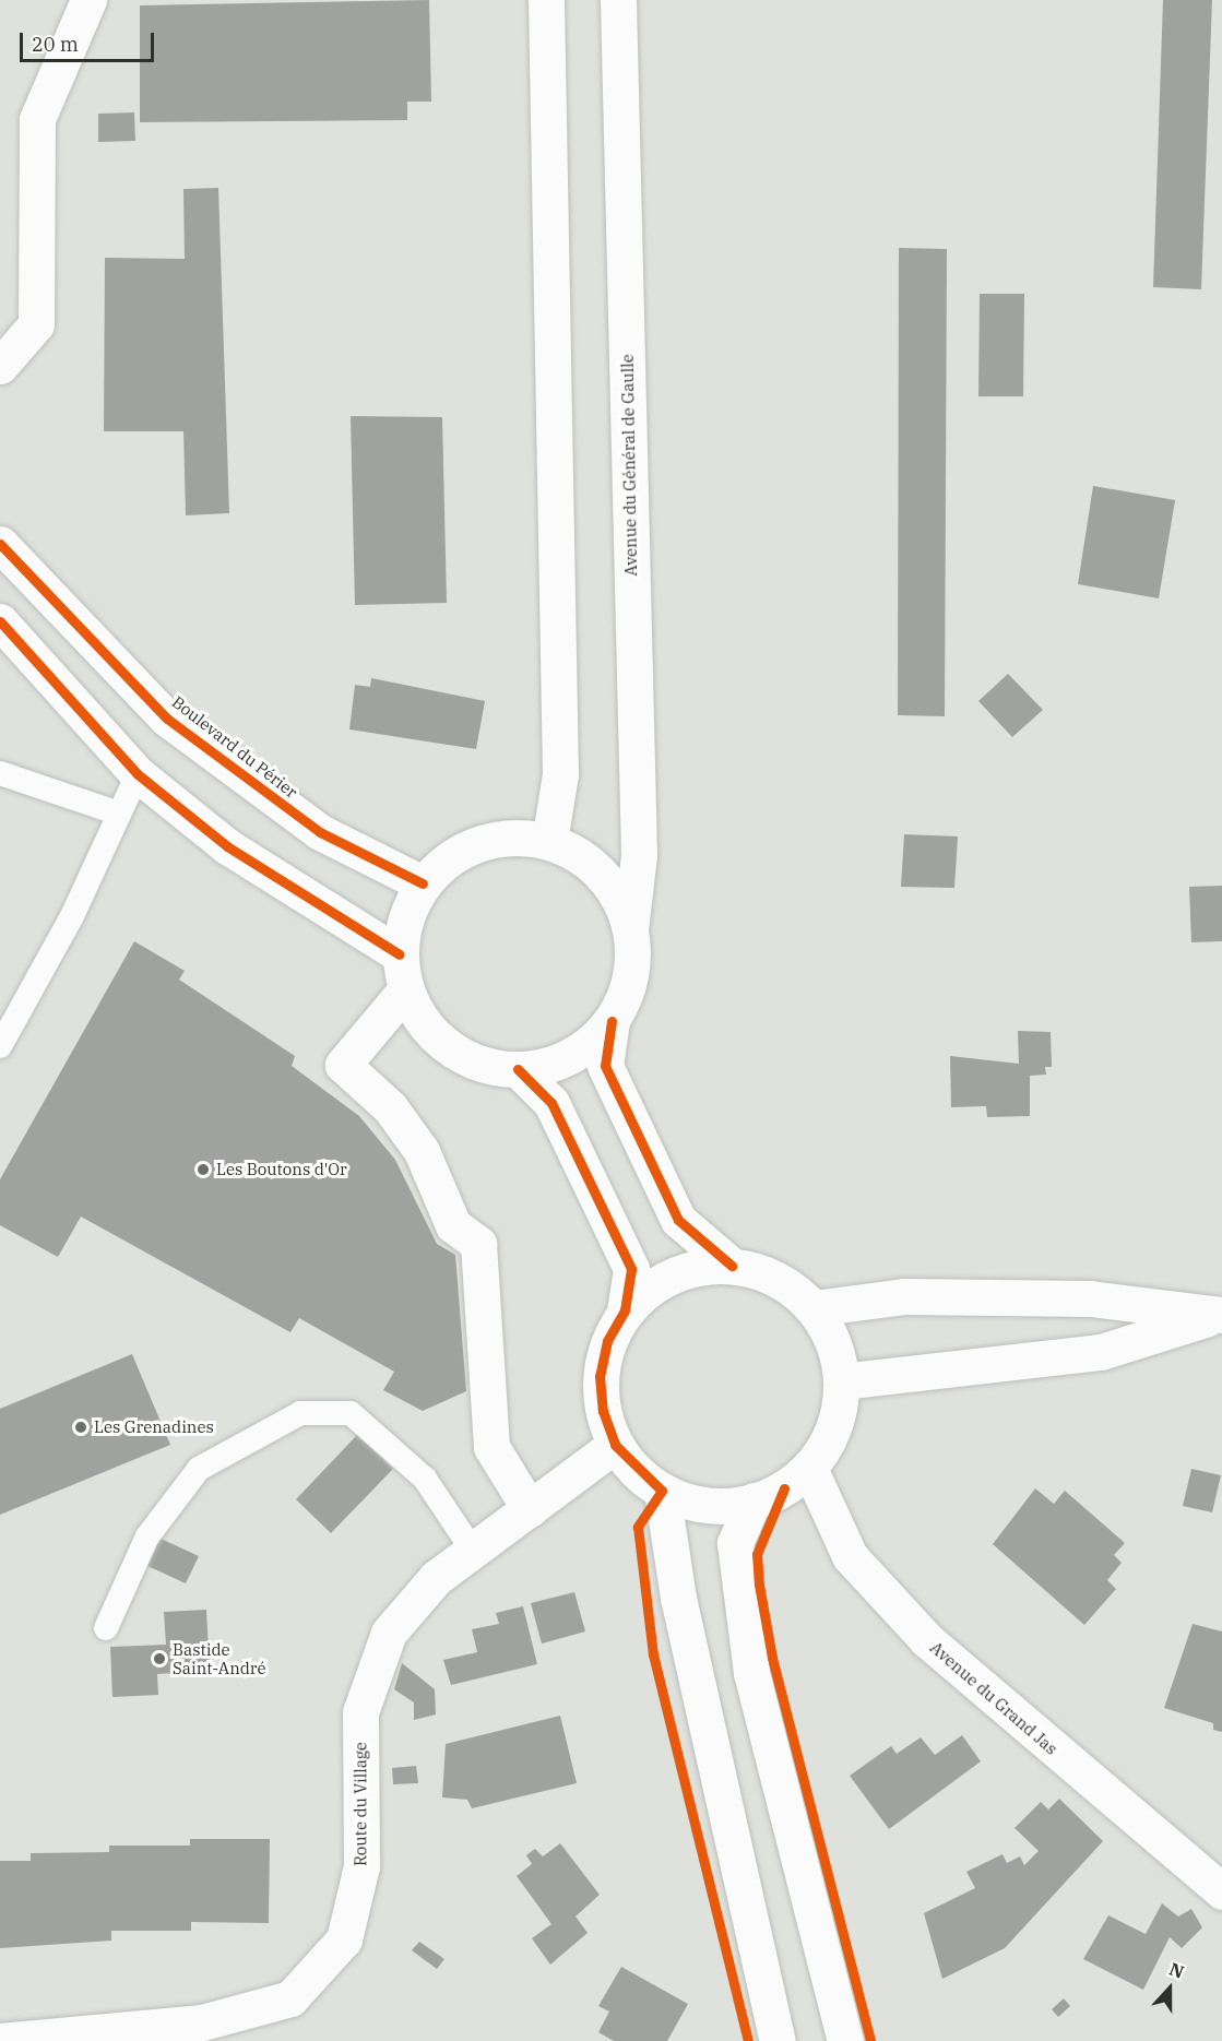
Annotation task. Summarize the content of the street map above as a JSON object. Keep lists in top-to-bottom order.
{
  "streets": {
    "main road": [
      "Avenue du Général de Gaulle",
      "Boulevard du Périer",
      "Avenue du Grand Jas",
      "Route du Village"
    ]
  },
  "crossings": [
    ["Avenue du Général de Gaulle", "Boulevard du Périer"]
  ],
  "places": ["Les Boutons d'Or", "Les Grenadines", "Bastide Saint-André"],
  "scale_bar": "20 m",
  "north": "top"
}
